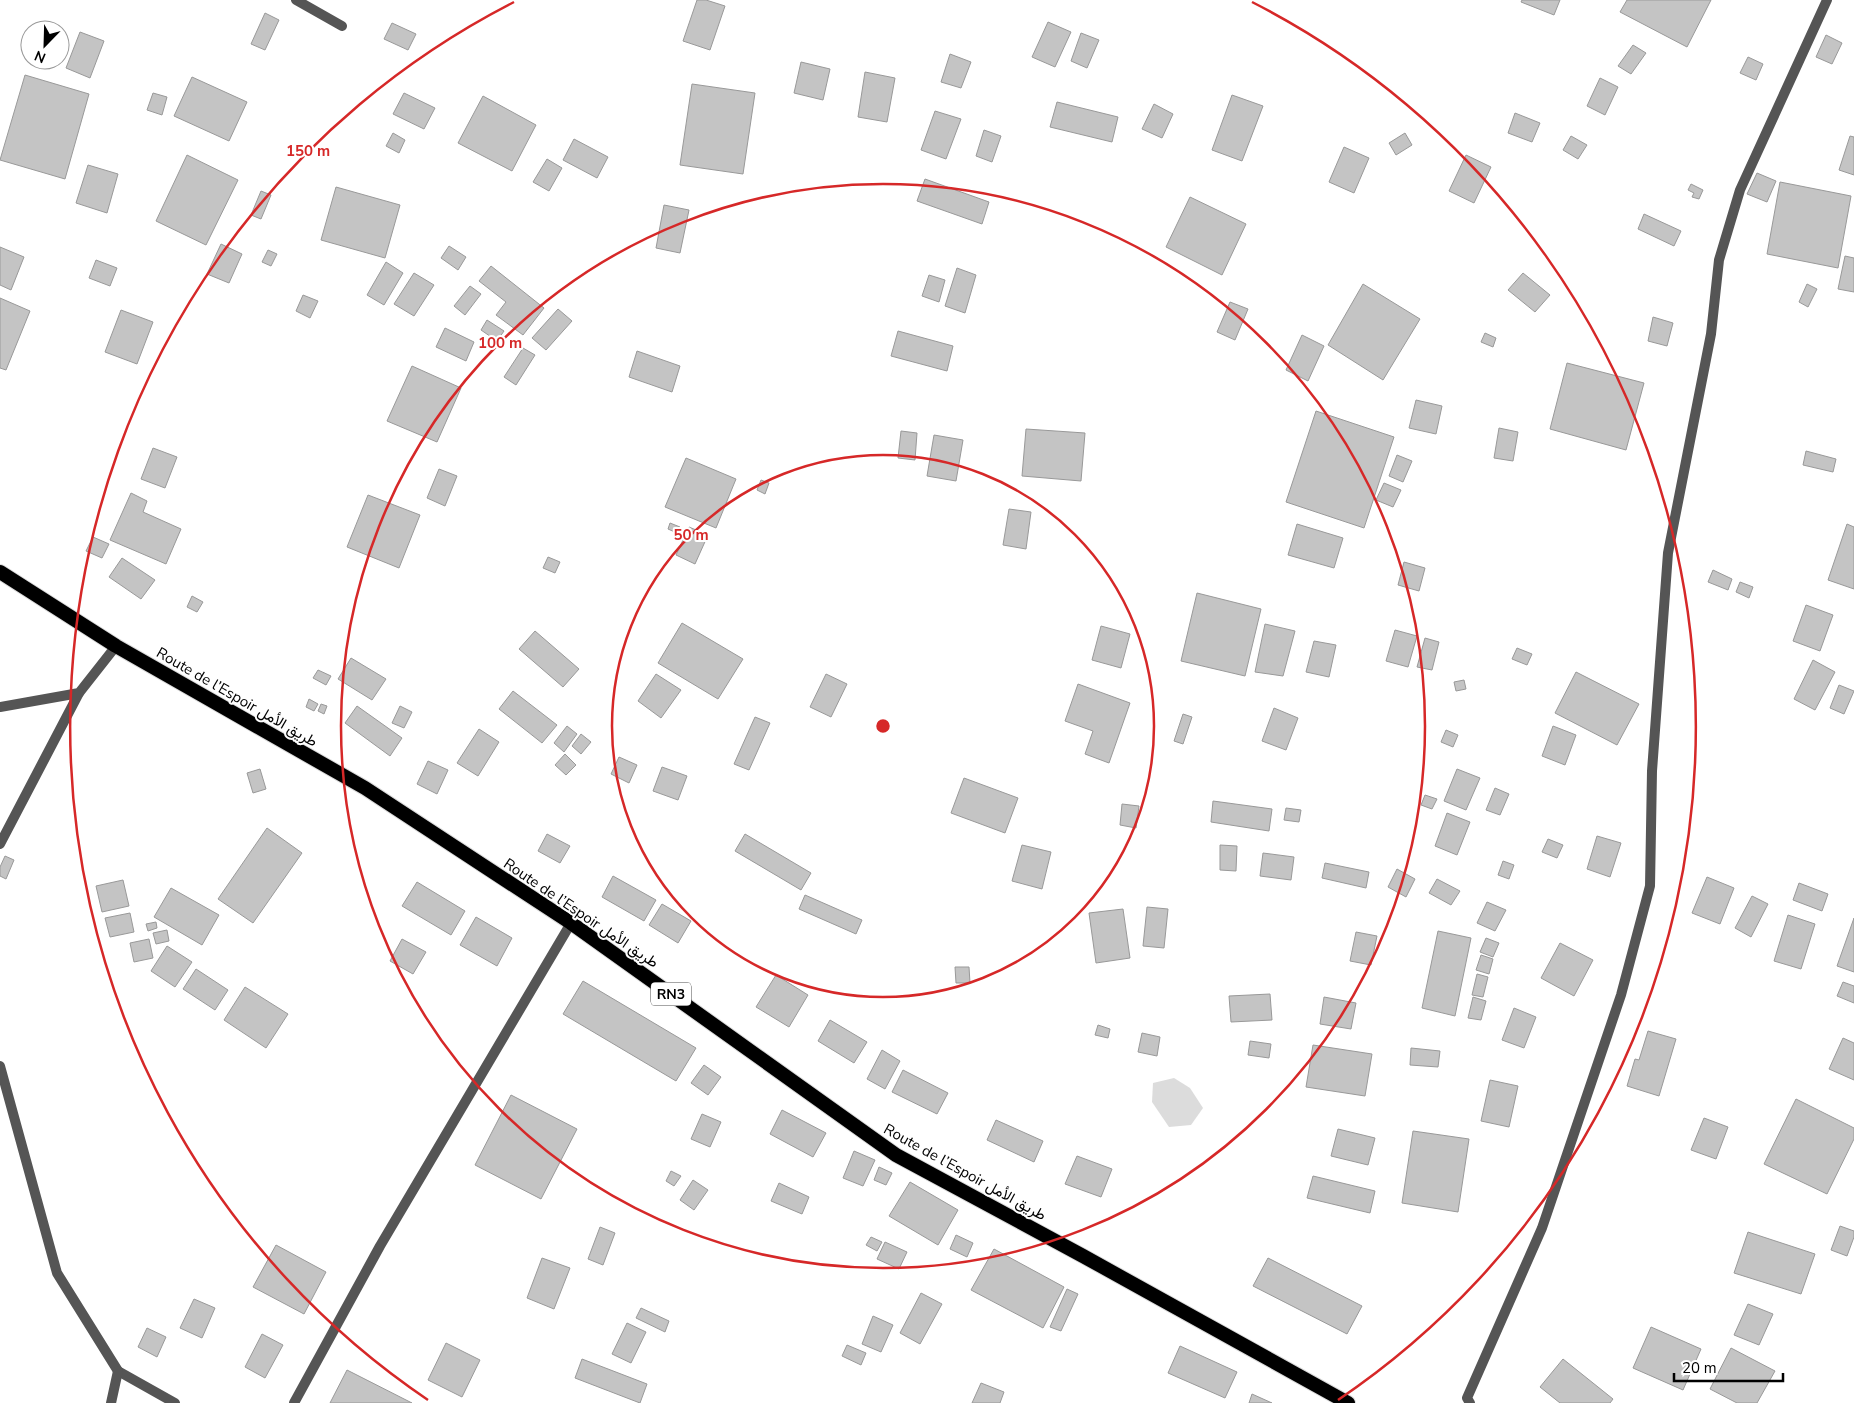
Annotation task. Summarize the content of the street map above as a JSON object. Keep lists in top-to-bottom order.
{
  "streets": {
    "highway": ["Route de l’Espoir طريق الأمل", "RN3"]
  },
  "scale_bar": "20 m",
  "north": "bottom left",
  "rings": ["150 m", "100 m", "50 m"]
}
